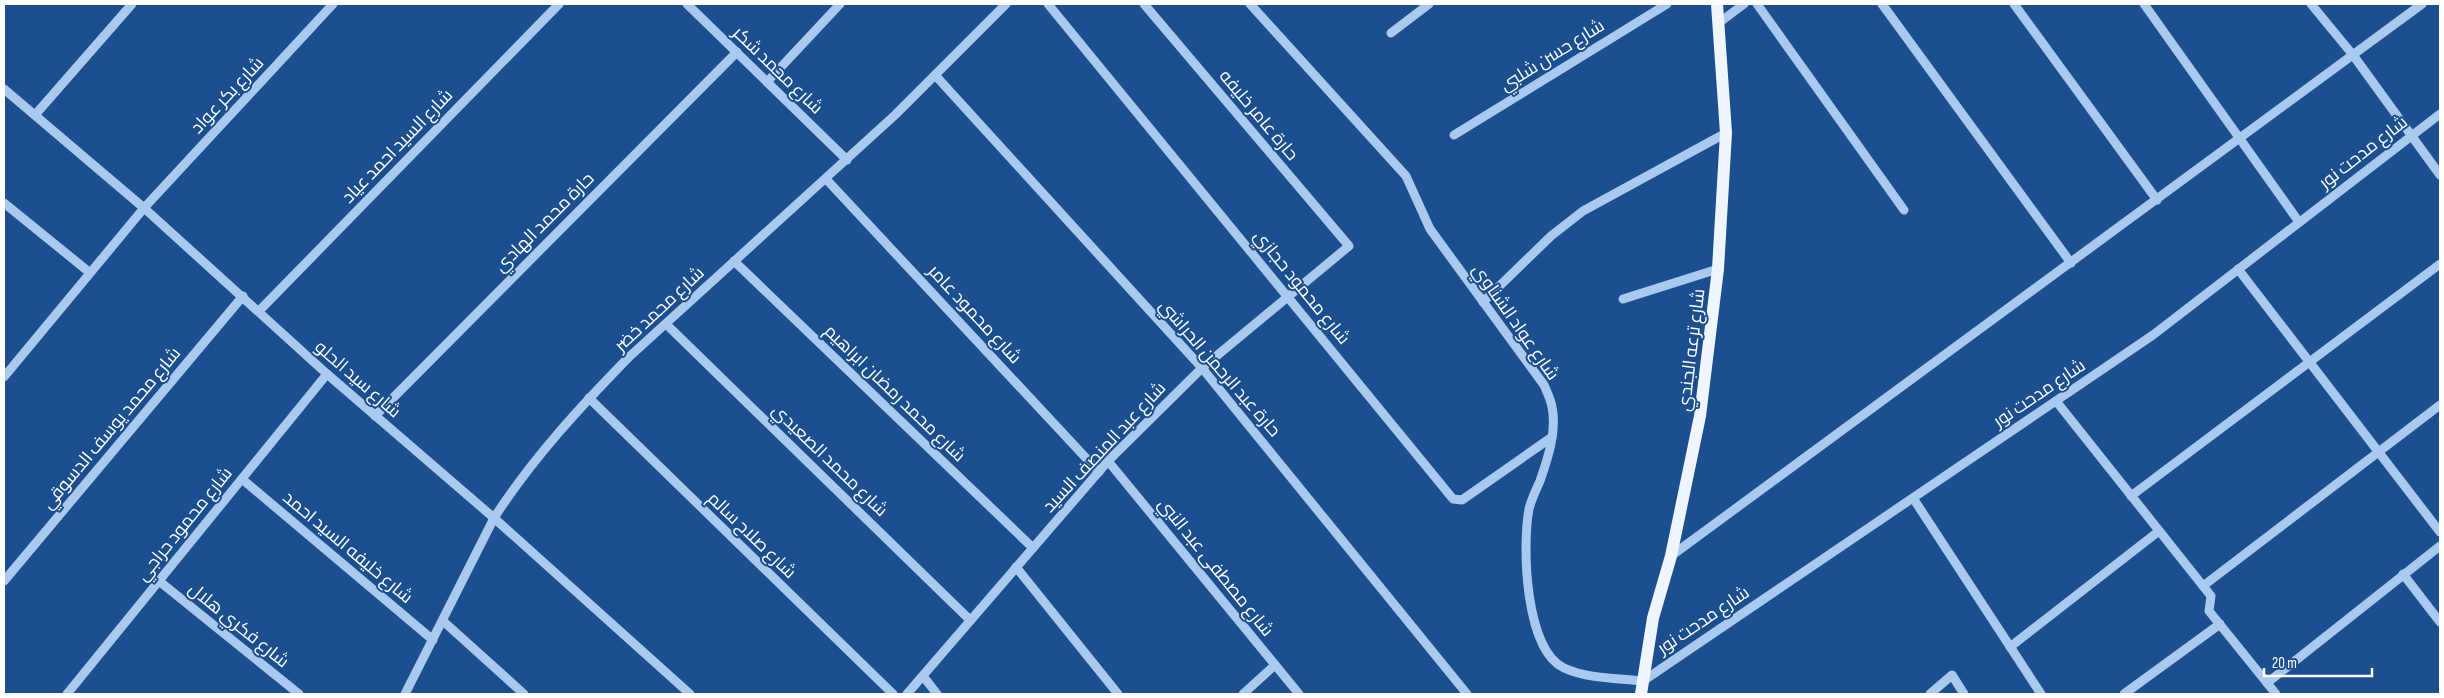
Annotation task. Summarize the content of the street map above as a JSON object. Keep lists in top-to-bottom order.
{
  "streets": {
    "main road": ["شارع ترعه الجندي"],
    "street": [
      "شارع حسن شلبي",
      "شارع محمد شكر",
      "شارع بكر عواد",
      "حارة عامر خليفه",
      "شارع السيد احمد عياد",
      "شارع مدحت نور",
      "حارة محمد الهادي",
      "شارع محمود حجازي",
      "شارع محمد خضر",
      "شارع محمود عامر",
      "شارع عواد الشناوي",
      "حارة عبد الرحمن الحراشي",
      "شارع سيد الحلو",
      "شارع محمد رمضان ابراهيم",
      "شارع محمد يوسف الدسوقي",
      "شارع عبد المنصف السيد",
      "شارع محمد الصعيدي",
      "شارع محمود حراجي",
      "شارع صلاح سالم",
      "شارع خليفه السيد احمد",
      "شارع مصطفى عبد النبي",
      "شارع فكري هلال"
    ]
  },
  "crossings": [
    ["شارع محمد شكر", "حارة محمد الهادي"],
    ["شارع محمد شكر", "شارع محمد خضر"],
    ["شارع بكر عواد", "شارع سيد الحلو"],
    ["حارة عامر خليفه", "شارع عبد المنصف السيد"],
    ["شارع السيد احمد عياد", "شارع سيد الحلو"],
    ["شارع مدحت نور", "شارع عواد الشناوي"],
    ["شارع مدحت نور", "شارع ترعه الجندي"],
    ["حارة محمد الهادي", "شارع سيد الحلو"],
    ["شارع محمود حجازي", "شارع عواد الشناوي"],
    ["شارع محمود حجازي", "شارع عبد المنصف السيد"],
    ["شارع محمد خضر", "شارع محمود عامر"],
    ["شارع محمد خضر", "حارة عبد الرحمن الحراشي"],
    ["شارع محمد خضر", "شارع سيد الحلو"],
    ["شارع محمد خضر", "شارع محمد رمضان ابراهيم"],
    ["شارع محمد خضر", "شارع محمد الصعيدي"],
    ["شارع محمد خضر", "شارع صلاح سالم"],
    ["شارع محمد خضر", "شارع خليفه السيد احمد"],
    ["شارع محمود عامر", "شارع عبد المنصف السيد"],
    ["شارع عواد الشناوي", "شارع ترعه الجندي"],
    ["حارة عبد الرحمن الحراشي", "شارع عبد المنصف السيد"],
    ["شارع سيد الحلو", "شارع محمد يوسف الدسوقي"],
    ["شارع سيد الحلو", "شارع محمود حراجي"],
    ["شارع محمد رمضان ابراهيم", "شارع عبد المنصف السيد"],
    ["شارع عبد المنصف السيد", "شارع محمد الصعيدي"],
    ["شارع عبد المنصف السيد", "شارع مصطفى عبد النبي"],
    ["شارع محمود حراجي", "شارع خليفه السيد احمد"],
    ["شارع محمود حراجي", "شارع فكري هلال"]
  ],
  "scale_bar": "20 m"
}
